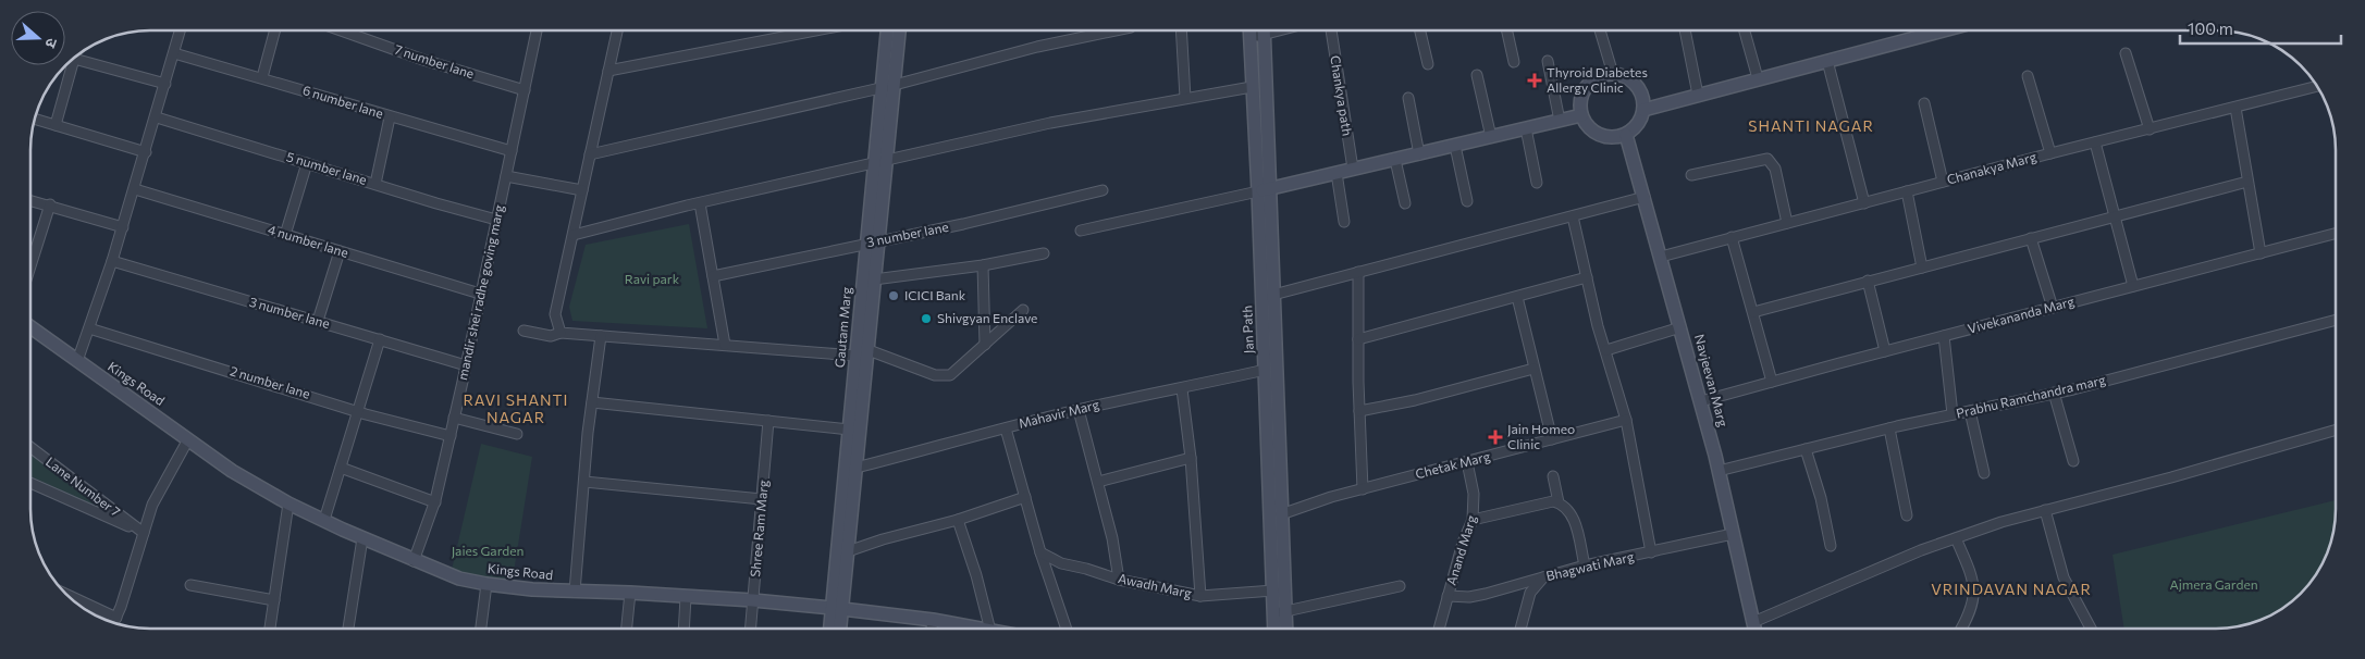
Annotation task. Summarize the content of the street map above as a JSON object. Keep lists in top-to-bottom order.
{
  "streets": {
    "street": [
      "7 number lane",
      "Chankya path",
      "6 number lane",
      "5 number lane",
      "Chanakya Marg",
      "3 number lane",
      "4 number lane",
      "mandir shei radhe goving marg",
      "Vivekananda Marg",
      "Gautam Marg",
      "Jan Path",
      "Navjeevan Marg",
      "2 number lane",
      "Kings Road",
      "Prabhu Ramchandra marg",
      "Mahavir Marg",
      "Chetak Marg",
      "Lane Number 7",
      "Shree Ram Marg",
      "Anand Marg",
      "Bhagwati Marg",
      "Awadh Marg"
    ]
  },
  "crossings": [
    ["7 number lane", "mandir shei radhe goving marg"],
    ["6 number lane", "mandir shei radhe goving marg"],
    ["5 number lane", "mandir shei radhe goving marg"],
    ["Chanakya Marg", "Navjeevan Marg"],
    ["3 number lane", "mandir shei radhe goving marg"],
    ["3 number lane", "Gautam Marg"],
    ["4 number lane", "mandir shei radhe goving marg"],
    ["mandir shei radhe goving marg", "2 number lane"],
    ["mandir shei radhe goving marg", "Kings Road"],
    ["Vivekananda Marg", "Navjeevan Marg"],
    ["Gautam Marg", "Kings Road"],
    ["Jan Path", "Mahavir Marg"],
    ["Jan Path", "Chetak Marg"],
    ["Jan Path", "Awadh Marg"],
    ["Navjeevan Marg", "Prabhu Ramchandra marg"],
    ["Navjeevan Marg", "Bhagwati Marg"],
    ["Kings Road", "Shree Ram Marg"],
    ["Chetak Marg", "Anand Marg"],
    ["Anand Marg", "Bhagwati Marg"]
  ],
  "districts": ["SHANTI NAGAR", "RAVI SHANTI NAGAR", "VRINDAVAN NAGAR"],
  "parks": ["Ravi park", "Jaies Garden", "Ajmera Garden"],
  "places": {
    "health": ["Thyroid Diabetes Allergy Clinic", "Jain Homeo Clinic"],
    "other": ["ICICI Bank", "Shivgyan Enclave"]
  },
  "scale_bar": "100 m",
  "north": "right"
}
